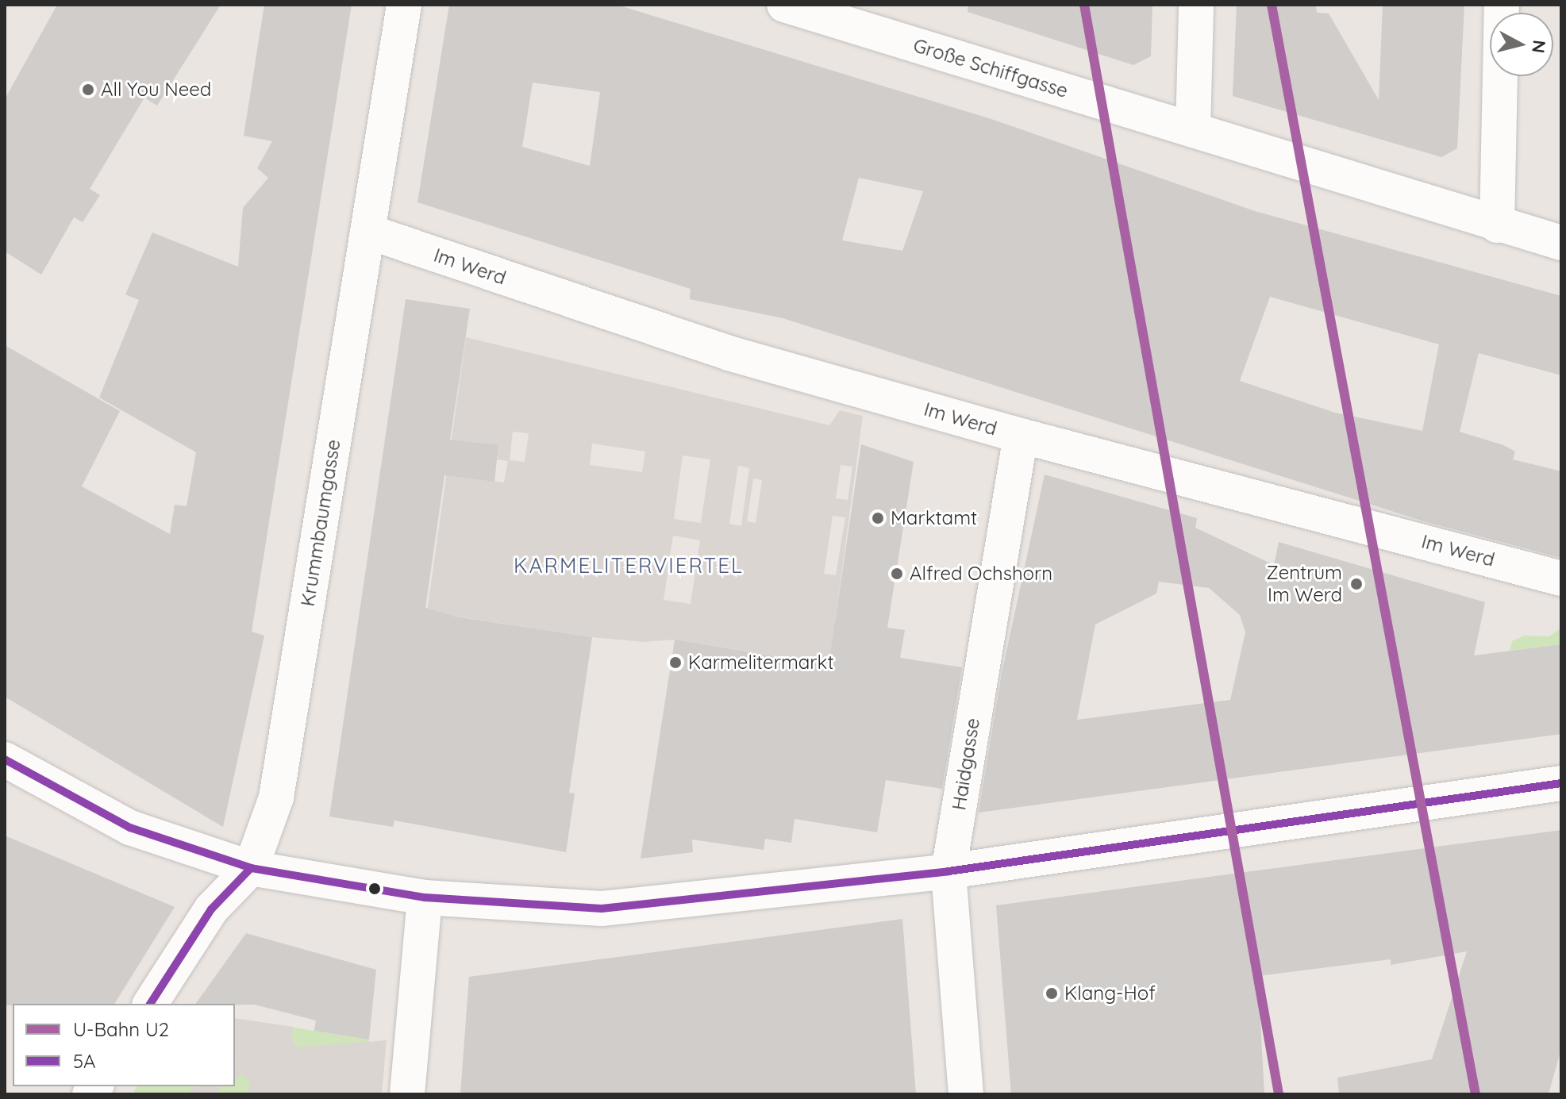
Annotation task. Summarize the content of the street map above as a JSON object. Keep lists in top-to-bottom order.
{
  "streets": {
    "street": [
      "Große Schiffgasse",
      "Im Werd",
      "Krummbaumgasse",
      "Haidgasse"
    ]
  },
  "crossings": [
    ["Im Werd", "Krummbaumgasse"],
    ["Im Werd", "Haidgasse"]
  ],
  "districts": ["KARMELITERVIERTEL"],
  "places": [
    "All You Need",
    "Marktamt",
    "Alfred Ochshorn",
    "Zentrum Im Werd",
    "Karmelitermarkt",
    "Klang-Hof"
  ],
  "lines": ["metro line U2", "transit line 5A"],
  "legend": ["U-Bahn U2", "5A"],
  "north": "right"
}
